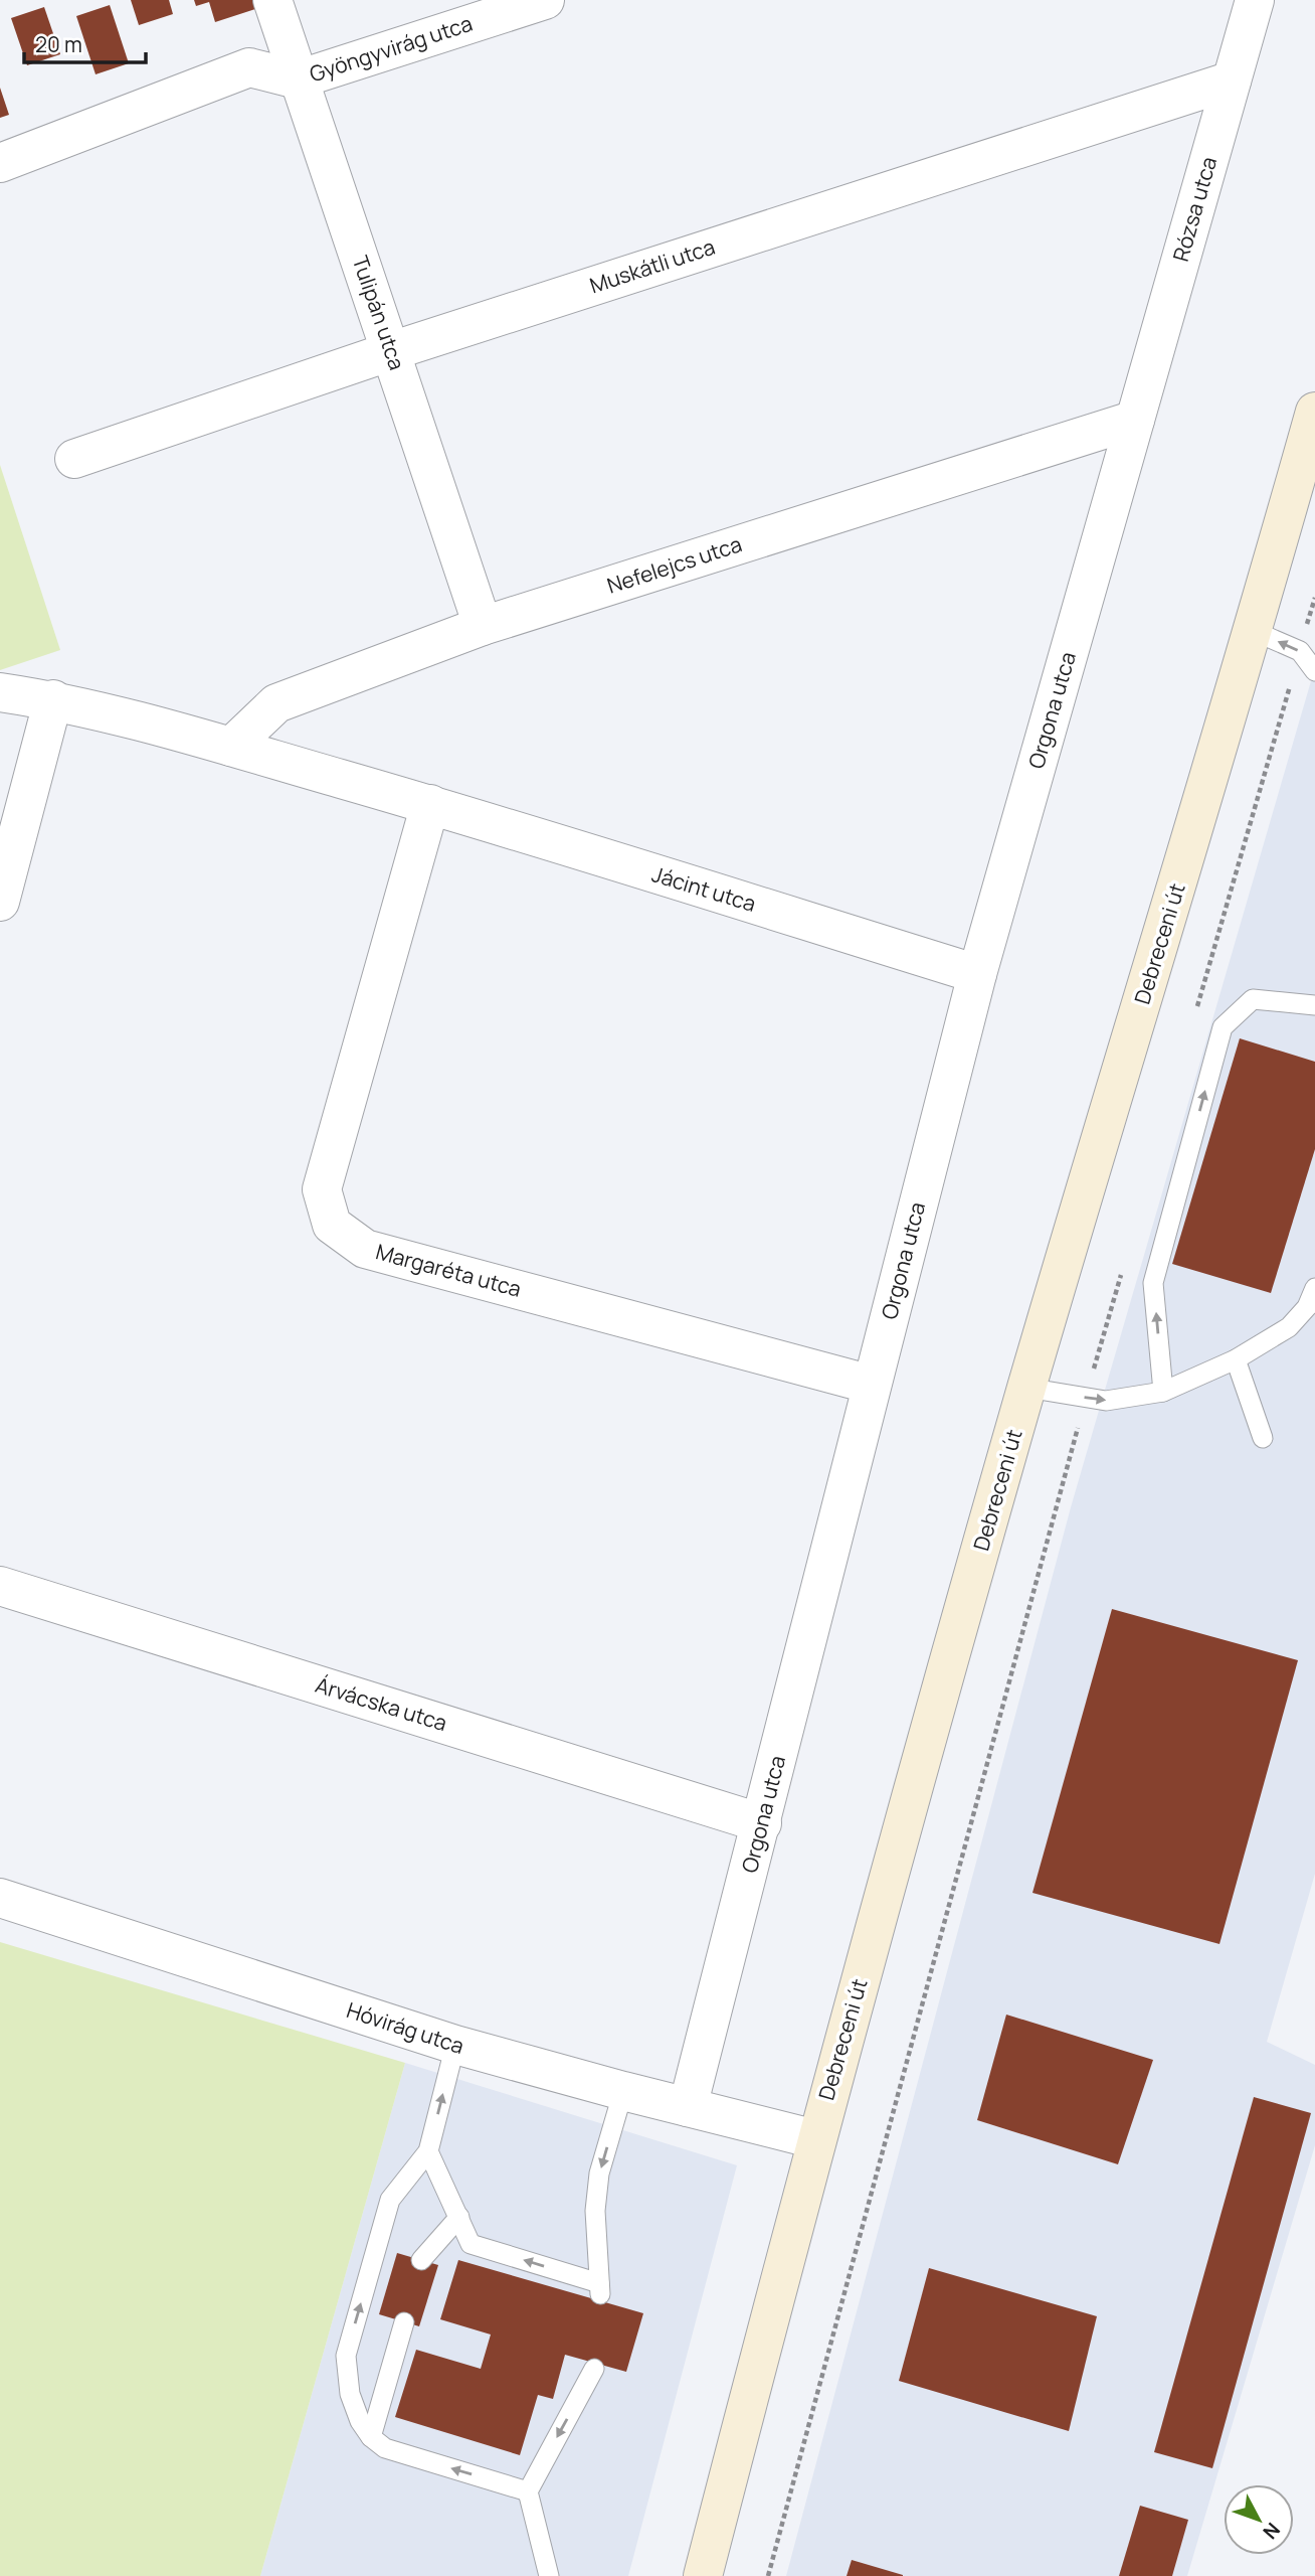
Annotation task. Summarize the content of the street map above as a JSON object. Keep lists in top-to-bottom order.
{
  "streets": {
    "street": [
      "Gyöngyvirág utca",
      "Rózsa utca",
      "Muskátli utca",
      "Tulipán utca",
      "Nefelejcs utca",
      "Orgona utca",
      "Jácint utca",
      "Debreceni út",
      "Margaréta utca",
      "Árvácska utca",
      "Hóvirág utca"
    ]
  },
  "crossings": [
    ["Gyöngyvirág utca", "Tulipán utca"],
    ["Rózsa utca", "Muskátli utca"],
    ["Rózsa utca", "Nefelejcs utca"],
    ["Rózsa utca", "Orgona utca"],
    ["Muskátli utca", "Tulipán utca"],
    ["Tulipán utca", "Nefelejcs utca"],
    ["Nefelejcs utca", "Orgona utca"],
    ["Orgona utca", "Jácint utca"],
    ["Orgona utca", "Margaréta utca"],
    ["Orgona utca", "Árvácska utca"],
    ["Orgona utca", "Hóvirág utca"],
    ["Jácint utca", "Margaréta utca"],
    ["Debreceni út", "Hóvirág utca"]
  ],
  "scale_bar": "20 m",
  "north": "bottom right"
}
